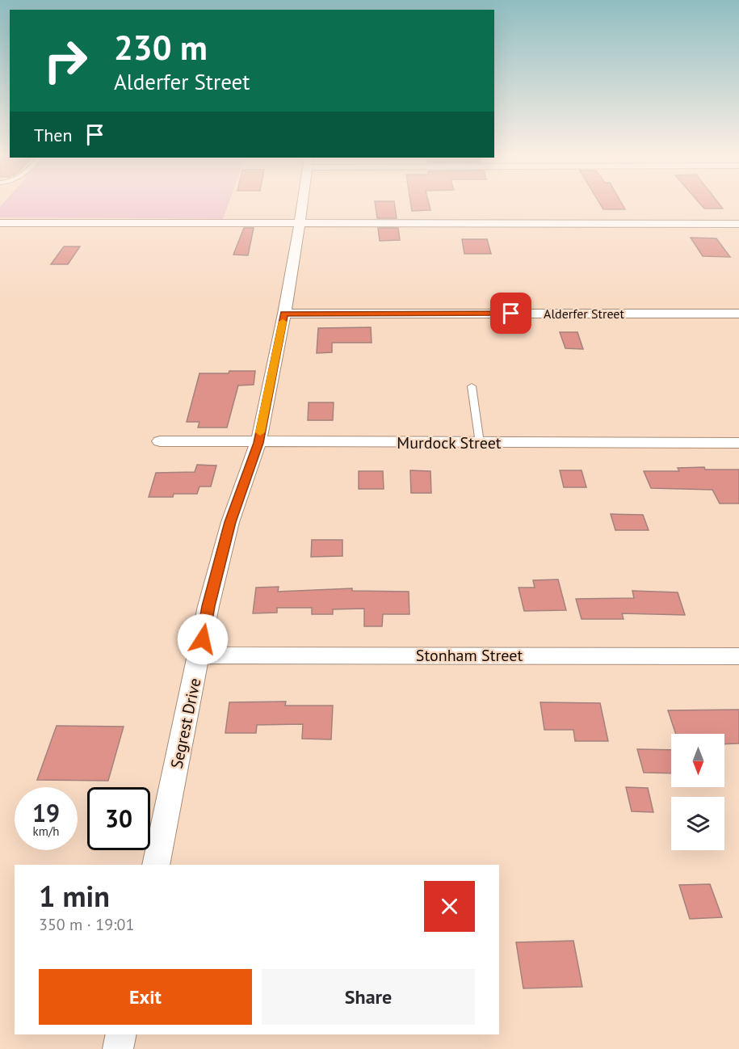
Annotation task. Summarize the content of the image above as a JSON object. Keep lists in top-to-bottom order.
{
  "streets": {
    "street": [
      "Alderfer Street",
      "Murdock Street",
      "Stonham Street",
      "Segrest Drive"
    ]
  },
  "crossings": [
    ["Alderfer Street", "Segrest Drive"],
    ["Murdock Street", "Segrest Drive"],
    ["Stonham Street", "Segrest Drive"]
  ],
  "north": "bottom",
  "page": {
    "turn": ["230 m", "Alderfer Street"],
    "then": "Then",
    "speed": "19 km/h",
    "limit": "30",
    "heading": ["1 min", "350 m · 19:01"],
    "buttons": ["Exit", "Share"]
  }
}
